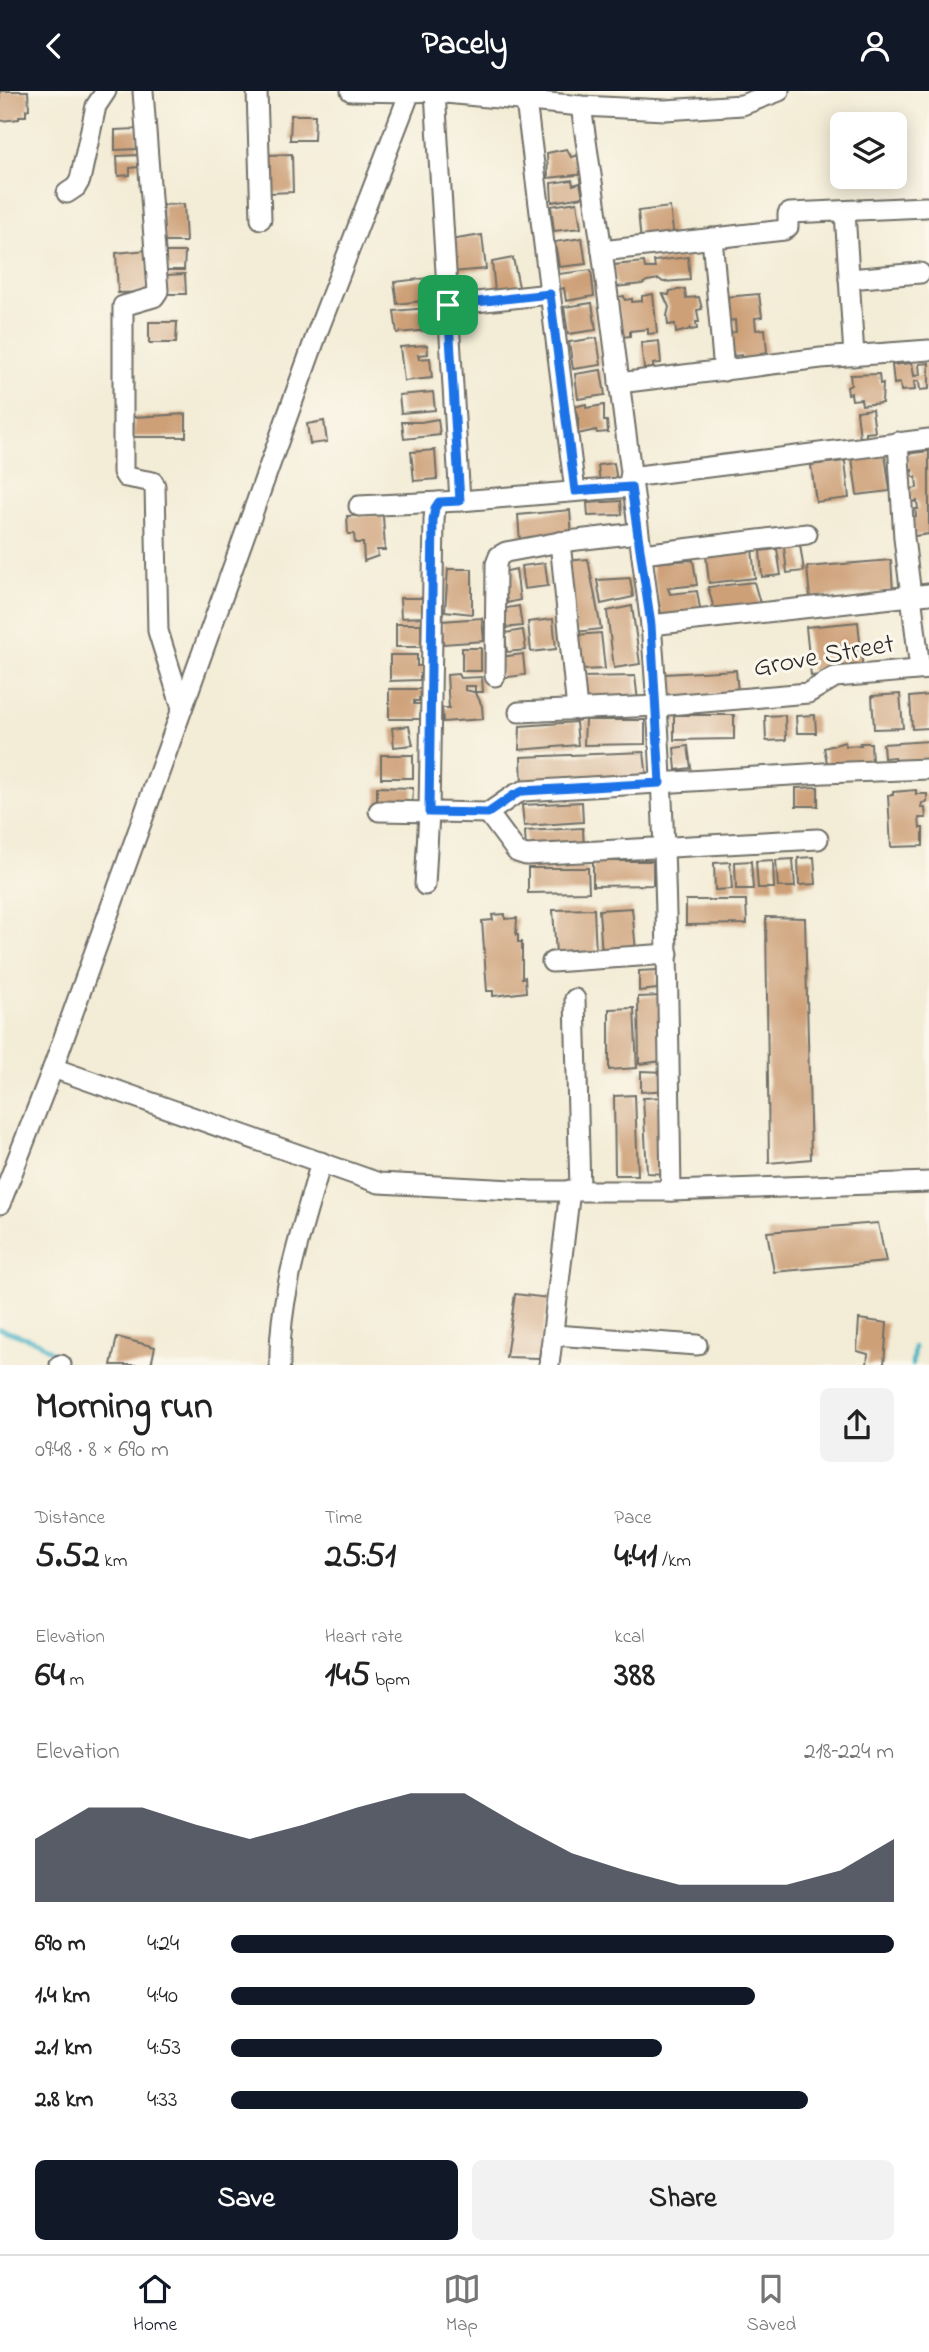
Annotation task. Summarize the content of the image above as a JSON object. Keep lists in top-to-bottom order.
{
  "streets": {
    "street": ["Grove Street"]
  },
  "page": {
    "header": "Pacely",
    "heading": ["Morning run", "09:48 · 8 × 690 m"],
    "stats": [
      ["Distance", "5.52 km"],
      ["Time", "25:51"],
      ["Pace", "4:41 /km"],
      ["Elevation", "64 m"],
      ["Heart rate", "145 bpm"],
      ["kcal", "388"]
    ],
    "chart": ["Elevation", "218–224 m"],
    "list": [
      {
        "name": "690 m",
        "note": "4:24"
      },
      {
        "name": "1.4 km",
        "note": "4:40"
      },
      {
        "name": "2.1 km",
        "note": "4:53"
      },
      {
        "name": "2.8 km",
        "note": "4:33"
      }
    ],
    "buttons": ["Save", "Share"],
    "tabs": ["Home", "Map", "Saved"]
  }
}
